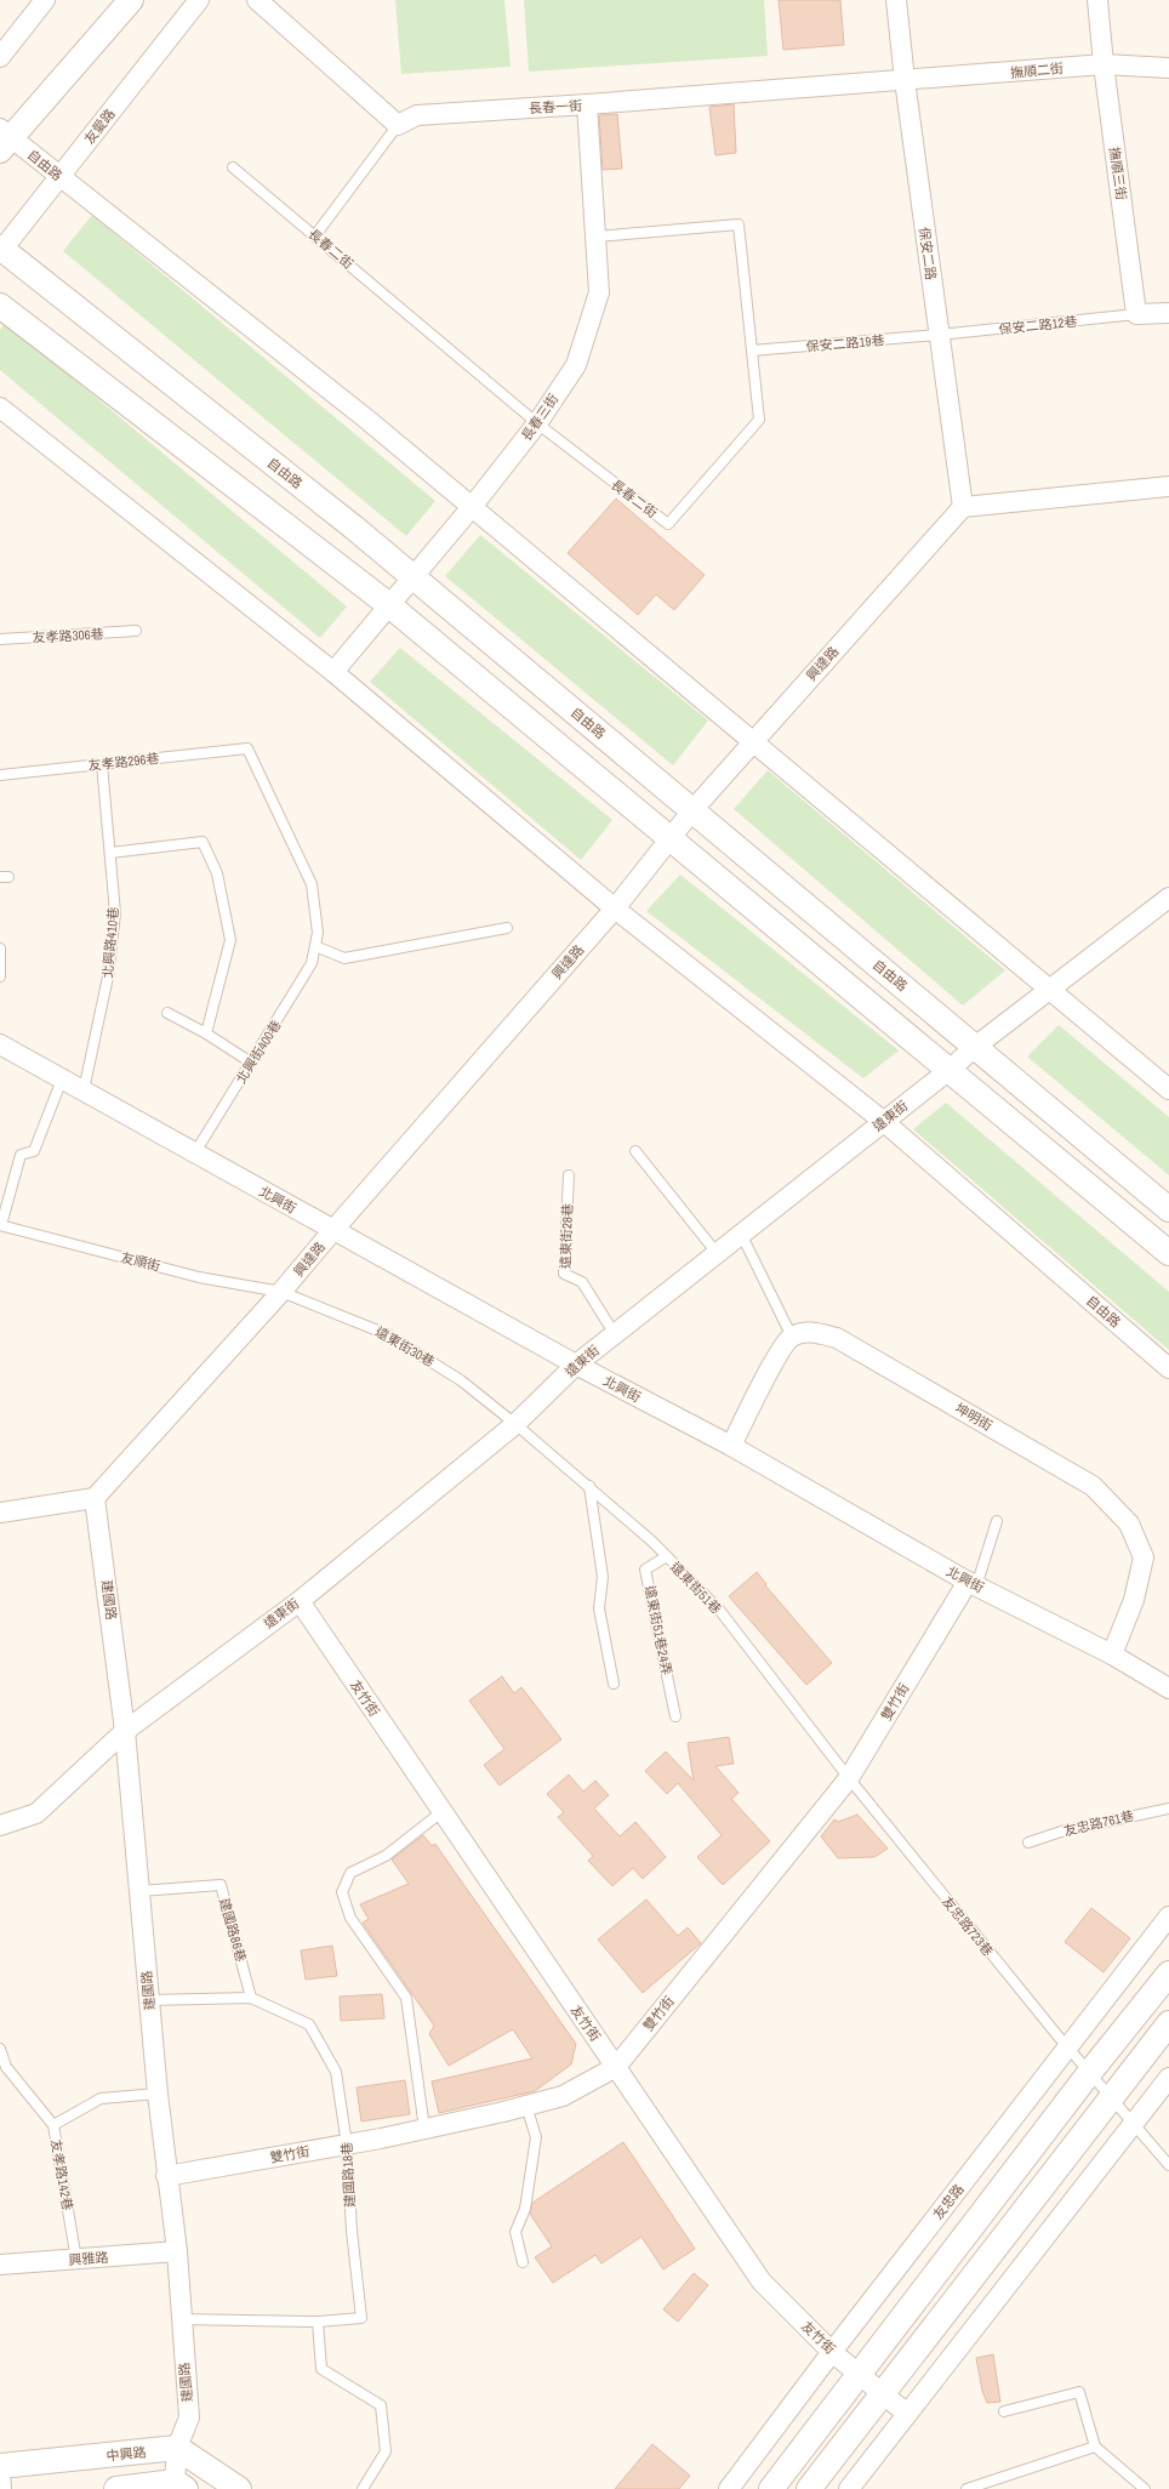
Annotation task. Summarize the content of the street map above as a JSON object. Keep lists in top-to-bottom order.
{
  "streets": {
    "street": [
      "撫順二街",
      "長春一街",
      "友愛路",
      "自由路",
      "撫順三街",
      "保安二路",
      "長春三街",
      "興達路",
      "遠東街",
      "北興街",
      "坤明街",
      "建國路",
      "友竹街",
      "雙竹街",
      "友忠路",
      "興雅路",
      "中興路"
    ],
    "lane": [
      "長春二街",
      "保安二路12巷",
      "保安二路19巷",
      "友孝路306巷",
      "友孝路296巷",
      "北興路410巷",
      "北興街400巷",
      "遠東街28巷",
      "友順街",
      "遠東街30巷",
      "遠東街51巷",
      "遠東街51巷24弄",
      "友忠路761巷",
      "友忠路723巷",
      "建國路86巷",
      "友孝路142巷",
      "建國路18巷"
    ]
  },
  "crossings": [
    ["撫順二街", "長春一街"],
    ["撫順二街", "撫順三街"],
    ["撫順二街", "保安二路"],
    ["長春一街", "保安二路"],
    ["長春一街", "長春三街"],
    ["友愛路", "自由路"],
    ["自由路", "長春三街"],
    ["自由路", "興達路"],
    ["自由路", "遠東街"],
    ["撫順三街", "保安二路12巷"],
    ["長春二街", "保安二路19巷"],
    ["長春二街", "長春三街"],
    ["保安二路", "保安二路12巷"],
    ["保安二路", "保安二路19巷"],
    ["保安二路", "興達路"],
    ["保安二路12巷", "保安二路19巷"],
    ["興達路", "北興街"],
    ["興達路", "友順街"],
    ["興達路", "遠東街30巷"],
    ["興達路", "建國路"],
    ["友孝路296巷", "北興路410巷"],
    ["友孝路296巷", "北興街400巷"],
    ["北興路410巷", "北興街"],
    ["北興街400巷", "北興街"],
    ["遠東街", "北興街"],
    ["遠東街", "遠東街28巷"],
    ["遠東街", "遠東街30巷"],
    ["遠東街", "遠東街51巷"],
    ["遠東街", "建國路"],
    ["遠東街", "友竹街"],
    ["北興街", "坤明街"],
    ["北興街", "雙竹街"],
    ["友順街", "遠東街30巷"],
    ["遠東街30巷", "遠東街51巷"],
    ["遠東街51巷", "遠東街51巷24弄"],
    ["遠東街51巷", "雙竹街"],
    ["遠東街51巷", "友忠路723巷"],
    ["建國路", "雙竹街"],
    ["建國路", "建國路86巷"],
    ["建國路", "建國路18巷"],
    ["建國路", "興雅路"],
    ["建國路", "中興路"],
    ["友竹街", "雙竹街"],
    ["友竹街", "友忠路"],
    ["雙竹街", "友忠路723巷"],
    ["雙竹街", "建國路18巷"],
    ["友忠路723巷", "友忠路"],
    ["建國路86巷", "建國路18巷"],
    ["友孝路142巷", "興雅路"]
  ]
}
